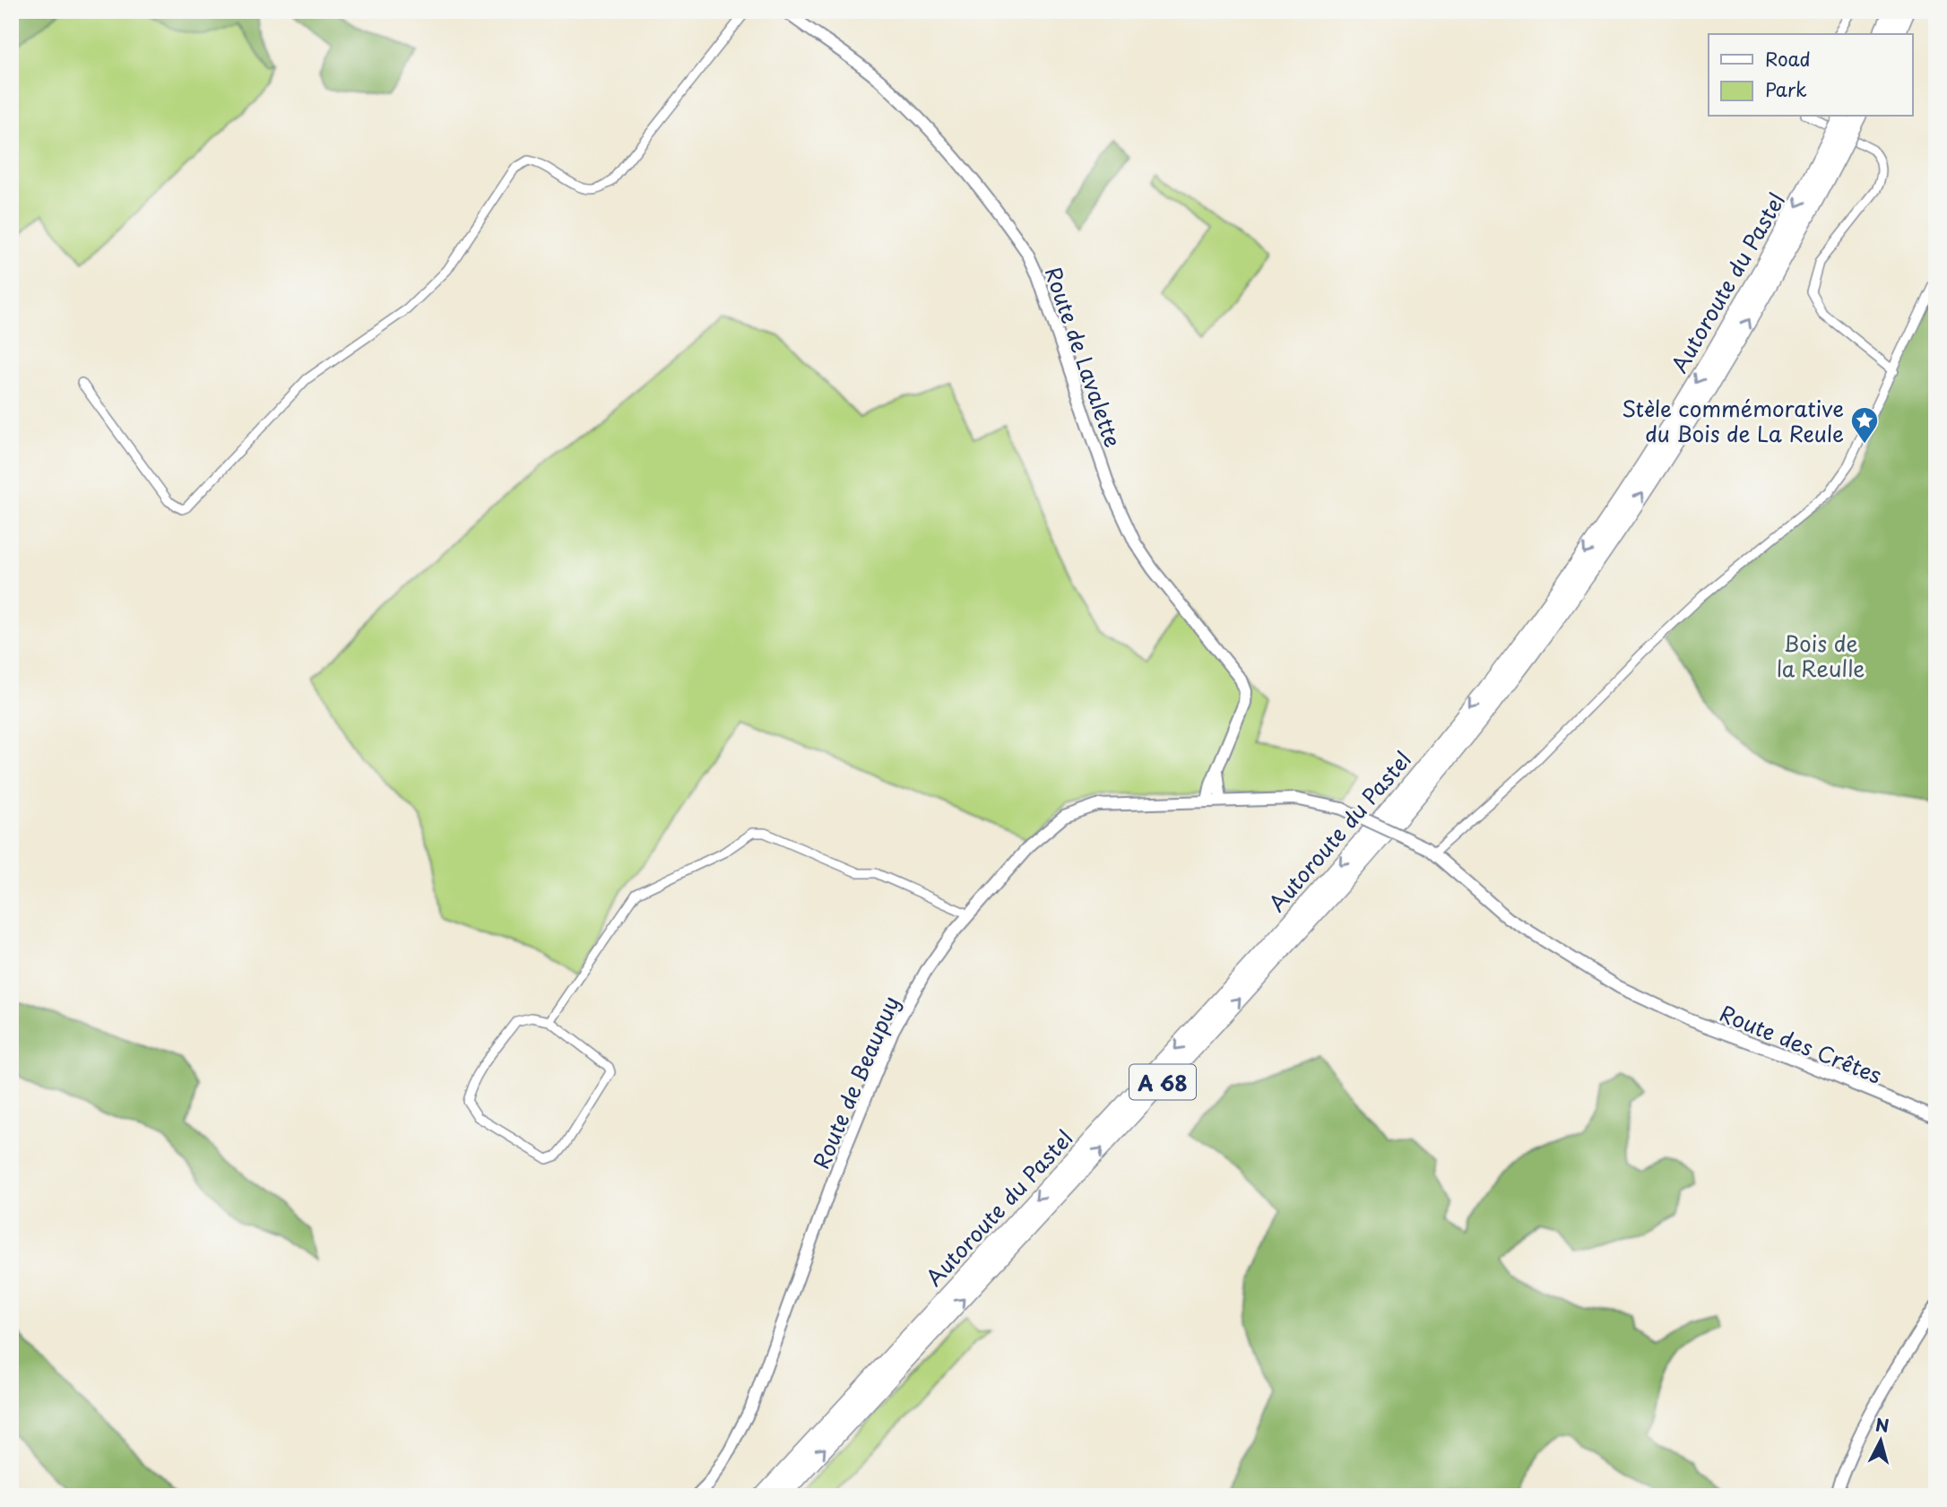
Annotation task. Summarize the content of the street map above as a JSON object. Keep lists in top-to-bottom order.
{
  "streets": {
    "highway": ["Autoroute du Pastel", "A 68"],
    "street": ["Route de Lavalette", "Route des Crêtes", "Route de Beaupuy"]
  },
  "crossings": [
    ["Route de Lavalette", "Route de Beaupuy"]
  ],
  "parks": ["Bois de la Reulle"],
  "places": {
    "place": ["Stèle commémorative du Bois de La Reule"]
  },
  "legend": ["Road", "Park"],
  "north": "top"
}
